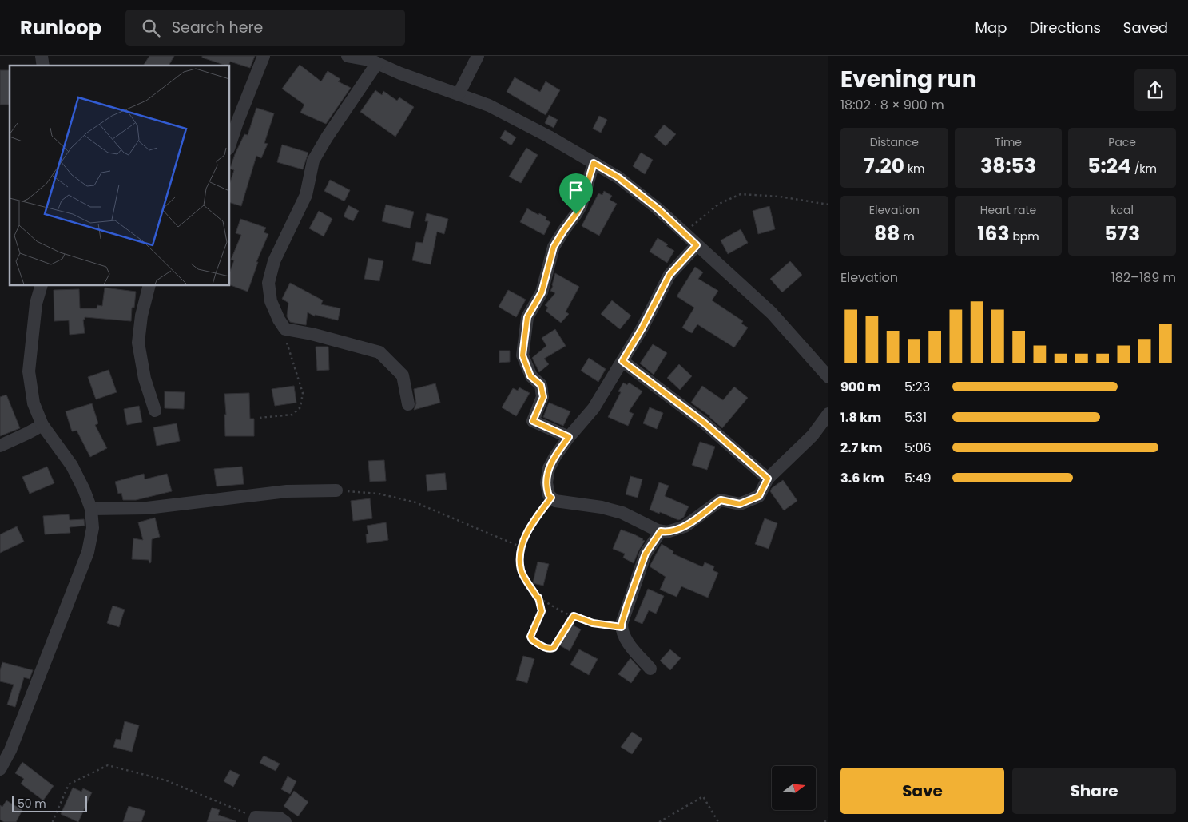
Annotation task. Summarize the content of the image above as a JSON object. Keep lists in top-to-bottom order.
{
  "scale_bar": "50 m",
  "north": "right",
  "page": {
    "header": "Runloop",
    "search": "Search here",
    "nav": ["Map", "Directions", "Saved"],
    "heading": ["Evening run", "18:02 · 8 × 900 m"],
    "stats": [
      ["Distance", "7.20 km"],
      ["Time", "38:53"],
      ["Pace", "5:24 /km"],
      ["Elevation", "88 m"],
      ["Heart rate", "163 bpm"],
      ["kcal", "573"]
    ],
    "chart": ["Elevation", "182–189 m"],
    "list": [
      {
        "name": "900 m",
        "note": "5:23"
      },
      {
        "name": "1.8 km",
        "note": "5:31"
      },
      {
        "name": "2.7 km",
        "note": "5:06"
      },
      {
        "name": "3.6 km",
        "note": "5:49"
      }
    ],
    "buttons": ["Save", "Share"],
    "scale": "50 m"
  }
}
